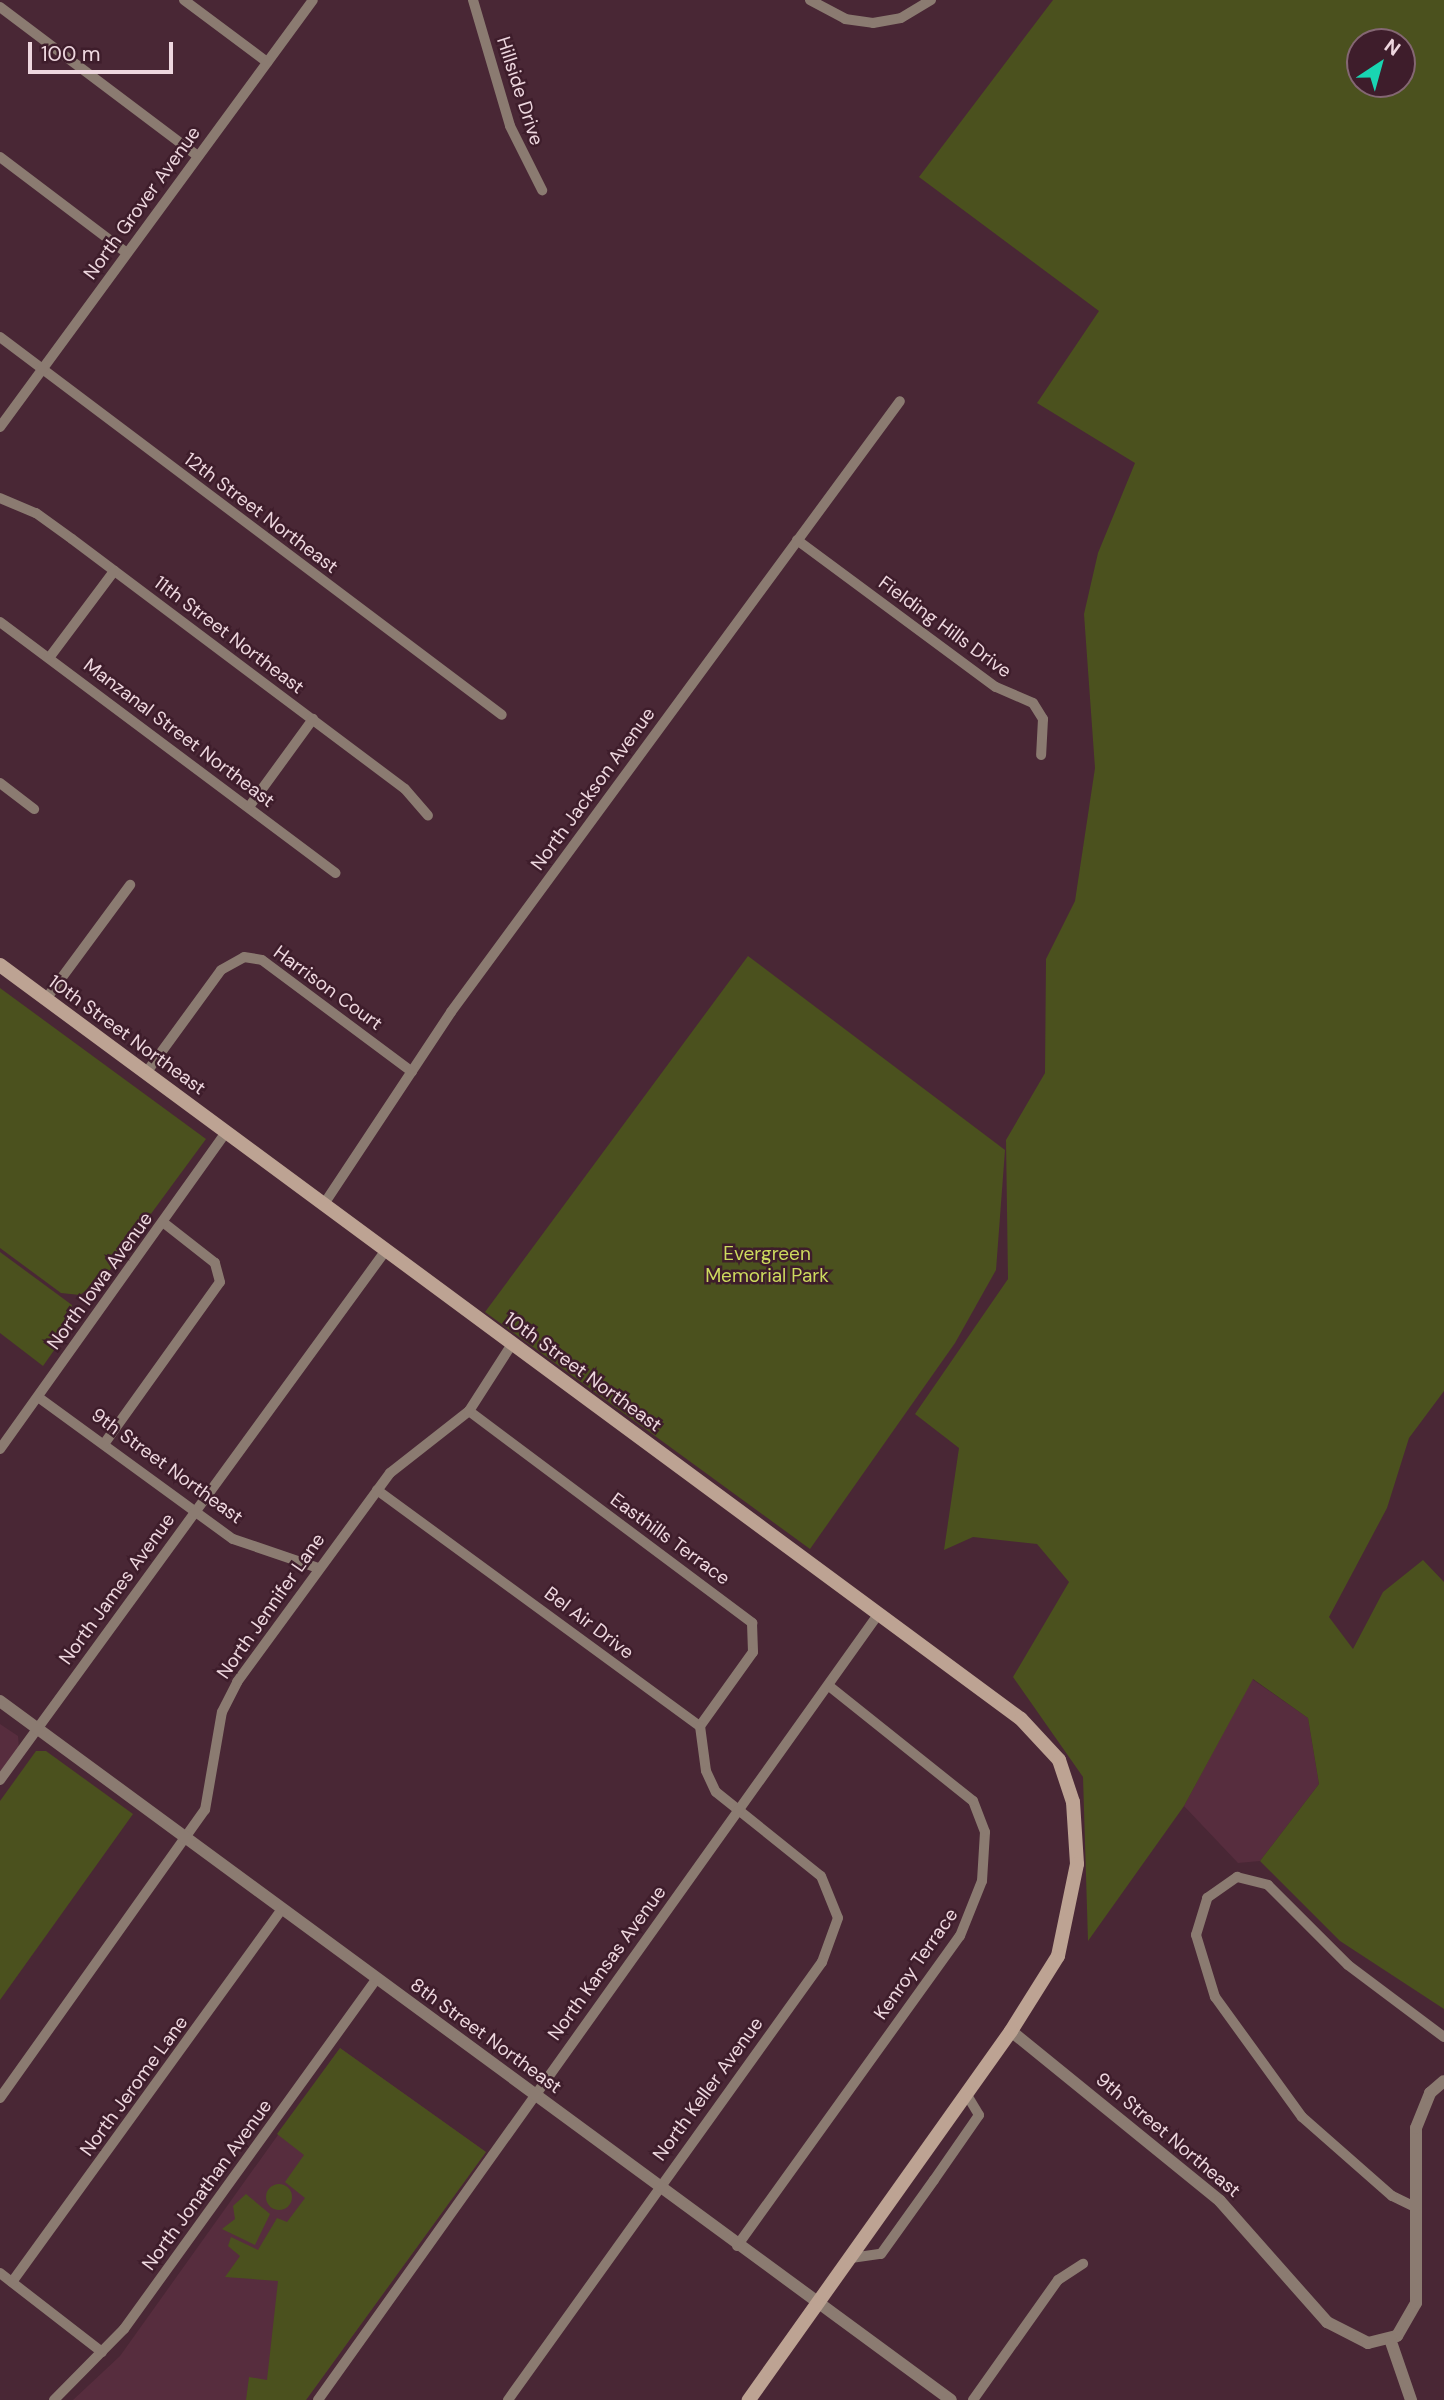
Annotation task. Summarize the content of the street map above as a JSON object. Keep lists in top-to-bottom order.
{
  "streets": {
    "main road": ["10th Street Northeast"],
    "street": [
      "Hillside Drive",
      "North Grover Avenue",
      "12th Street Northeast",
      "Fielding Hills Drive",
      "11th Street Northeast",
      "Manzanal Street Northeast",
      "North Jackson Avenue",
      "Harrison Court",
      "North Iowa Avenue",
      "9th Street Northeast",
      "Easthills Terrace",
      "North James Avenue",
      "North Jennifer Lane",
      "Bel Air Drive",
      "North Kansas Avenue",
      "Kenroy Terrace",
      "8th Street Northeast",
      "North Jerome Lane",
      "North Keller Avenue",
      "North Jonathan Avenue"
    ]
  },
  "crossings": [
    ["North Grover Avenue", "12th Street Northeast"],
    ["Fielding Hills Drive", "North Jackson Avenue"],
    ["North Jackson Avenue", "Harrison Court"],
    ["North Jackson Avenue", "10th Street Northeast"],
    ["Harrison Court", "10th Street Northeast"],
    ["10th Street Northeast", "North Iowa Avenue"],
    ["10th Street Northeast", "9th Street Northeast"],
    ["10th Street Northeast", "North James Avenue"],
    ["10th Street Northeast", "North Jennifer Lane"],
    ["10th Street Northeast", "North Kansas Avenue"],
    ["10th Street Northeast", "8th Street Northeast"],
    ["North Iowa Avenue", "9th Street Northeast"],
    ["9th Street Northeast", "North James Avenue"],
    ["9th Street Northeast", "North Jennifer Lane"],
    ["Easthills Terrace", "North Jennifer Lane"],
    ["Easthills Terrace", "Bel Air Drive"],
    ["North James Avenue", "8th Street Northeast"],
    ["North Jennifer Lane", "Bel Air Drive"],
    ["North Jennifer Lane", "8th Street Northeast"],
    ["North Kansas Avenue", "Kenroy Terrace"],
    ["North Kansas Avenue", "8th Street Northeast"],
    ["North Kansas Avenue", "North Keller Avenue"],
    ["Kenroy Terrace", "8th Street Northeast"],
    ["8th Street Northeast", "North Jerome Lane"],
    ["8th Street Northeast", "North Keller Avenue"],
    ["8th Street Northeast", "North Jonathan Avenue"]
  ],
  "parks": ["Evergreen Memorial Park"],
  "scale_bar": "100 m",
  "north": "top right"
}
